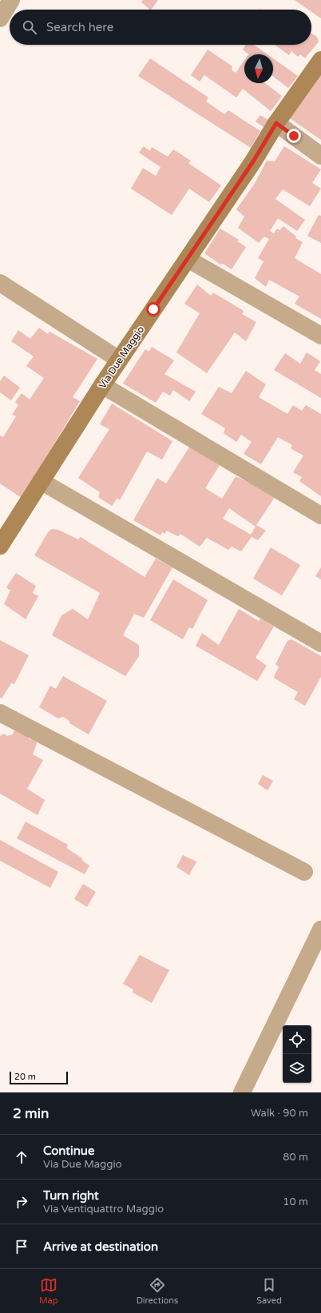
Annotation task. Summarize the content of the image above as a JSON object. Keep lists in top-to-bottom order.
{
  "streets": {
    "main road": ["Via Due Maggio"]
  },
  "scale_bar": "20 m",
  "north": "bottom",
  "page": {
    "search": "Search here",
    "scale": "20 m",
    "heading": ["2 min", "Walk · 90 m"],
    "list": [
      ["Continue", "Via Due Maggio", "80 m"],
      ["Turn right", "Via Ventiquattro Maggio", "10 m"],
      "Arrive at destination"
    ],
    "nav": ["Map", "Directions", "Saved"]
  }
}
